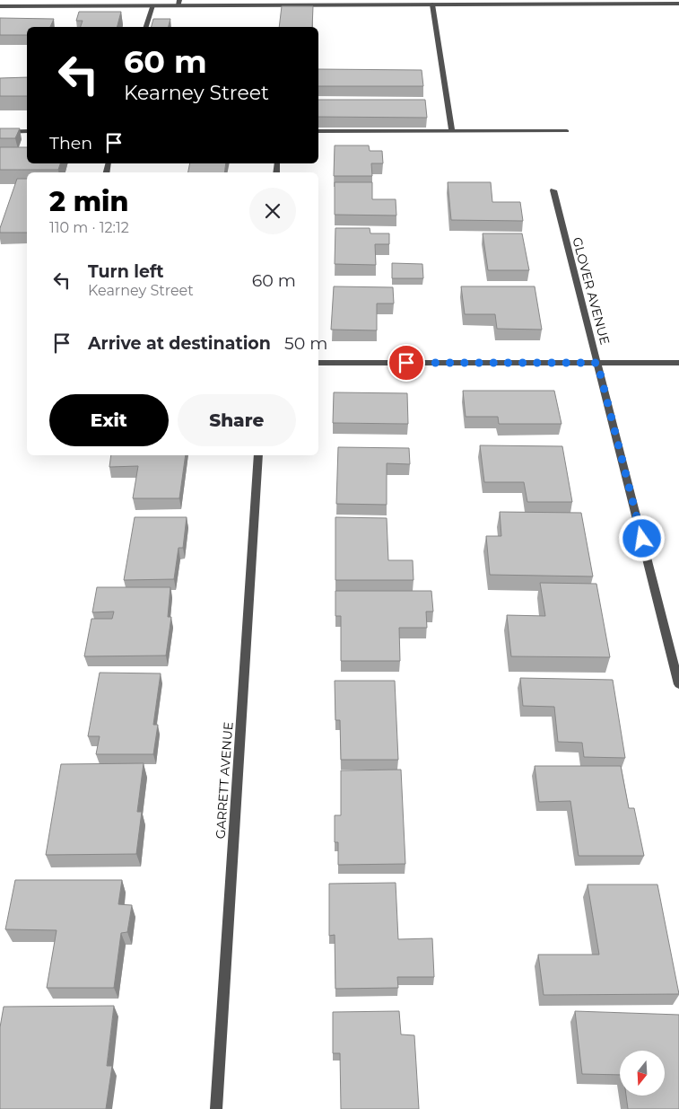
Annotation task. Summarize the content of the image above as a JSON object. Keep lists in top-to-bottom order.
{
  "streets": {
    "street": ["GLOVER AVENUE", "GARRETT AVENUE"]
  },
  "north": "bottom",
  "page": {
    "turn": ["60 m", "Kearney Street"],
    "then": "Then",
    "heading": ["2 min", "110 m · 12:12"],
    "list": [
      {
        "name": "Turn left",
        "note": "Kearney Street",
        "value": "60 m"
      },
      {
        "name": "Arrive at destination",
        "value": "50 m"
      }
    ],
    "buttons": ["Exit", "Share"]
  }
}
